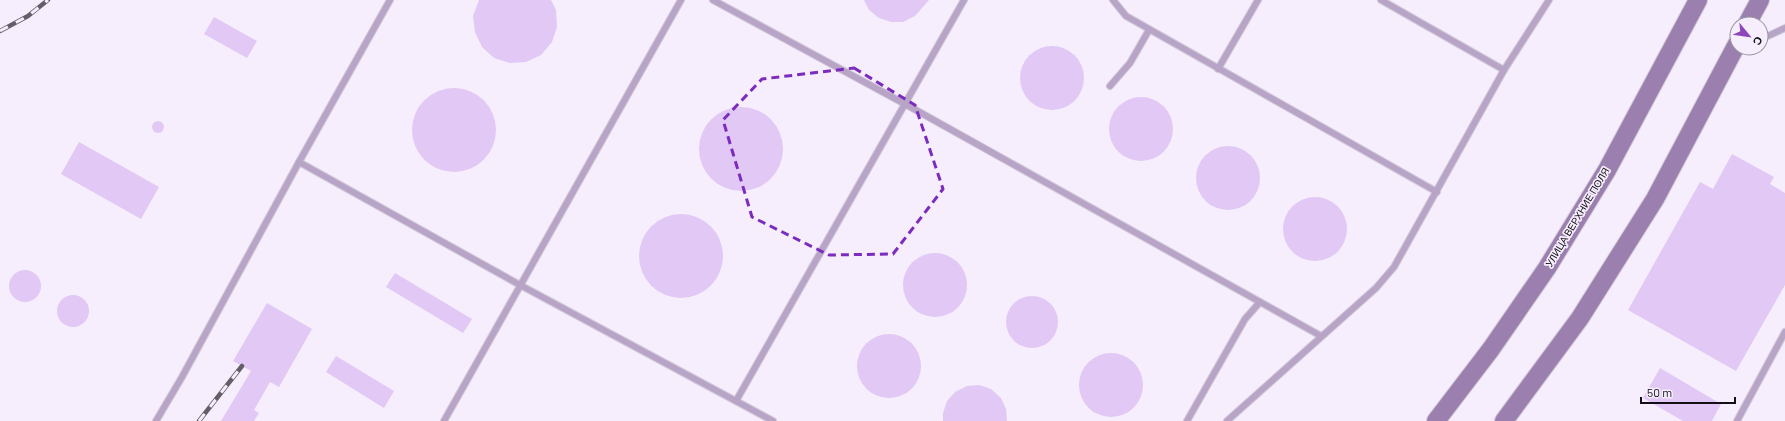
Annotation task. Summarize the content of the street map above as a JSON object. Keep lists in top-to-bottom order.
{
  "streets": {
    "main road": ["УЛИЦА ВЕРХНИЕ ПОЛЯ"]
  },
  "scale_bar": "50 m",
  "north": "bottom right"
}
